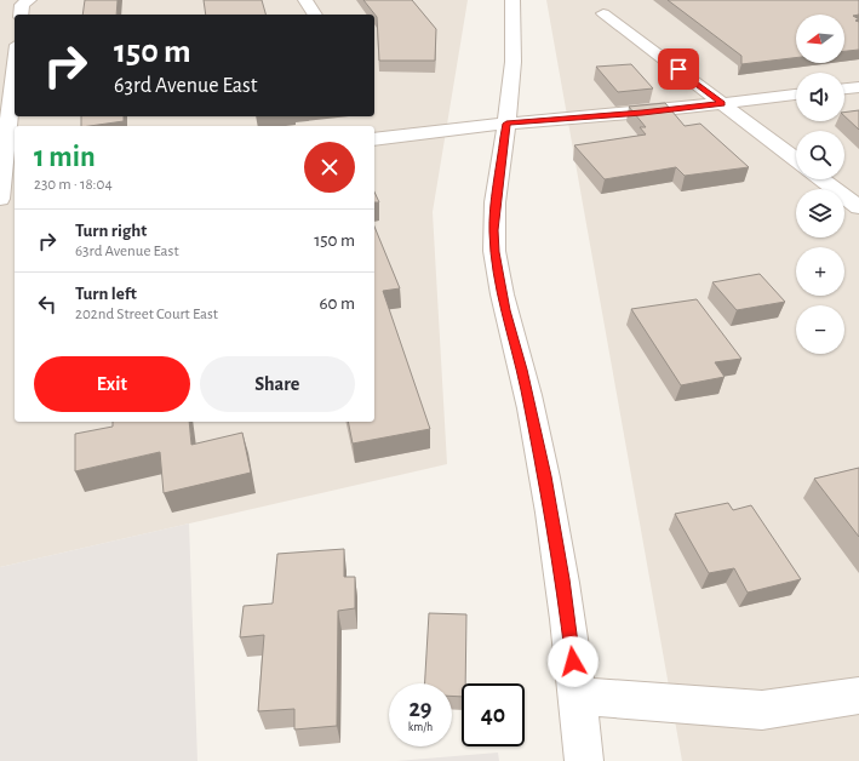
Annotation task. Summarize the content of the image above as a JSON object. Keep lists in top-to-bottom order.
{
  "north": "left",
  "page": {
    "map_buttons": ["+", "−"],
    "turn": ["150 m", "63rd Avenue East"],
    "heading": ["1 min", "230 m · 18:04"],
    "list": [
      {
        "name": "Turn right",
        "note": "63rd Avenue East",
        "value": "150 m"
      },
      {
        "name": "Turn left",
        "note": "202nd Street Court East",
        "value": "60 m"
      }
    ],
    "buttons": ["Exit", "Share"],
    "speed": "29 km/h",
    "limit": "40"
  }
}
